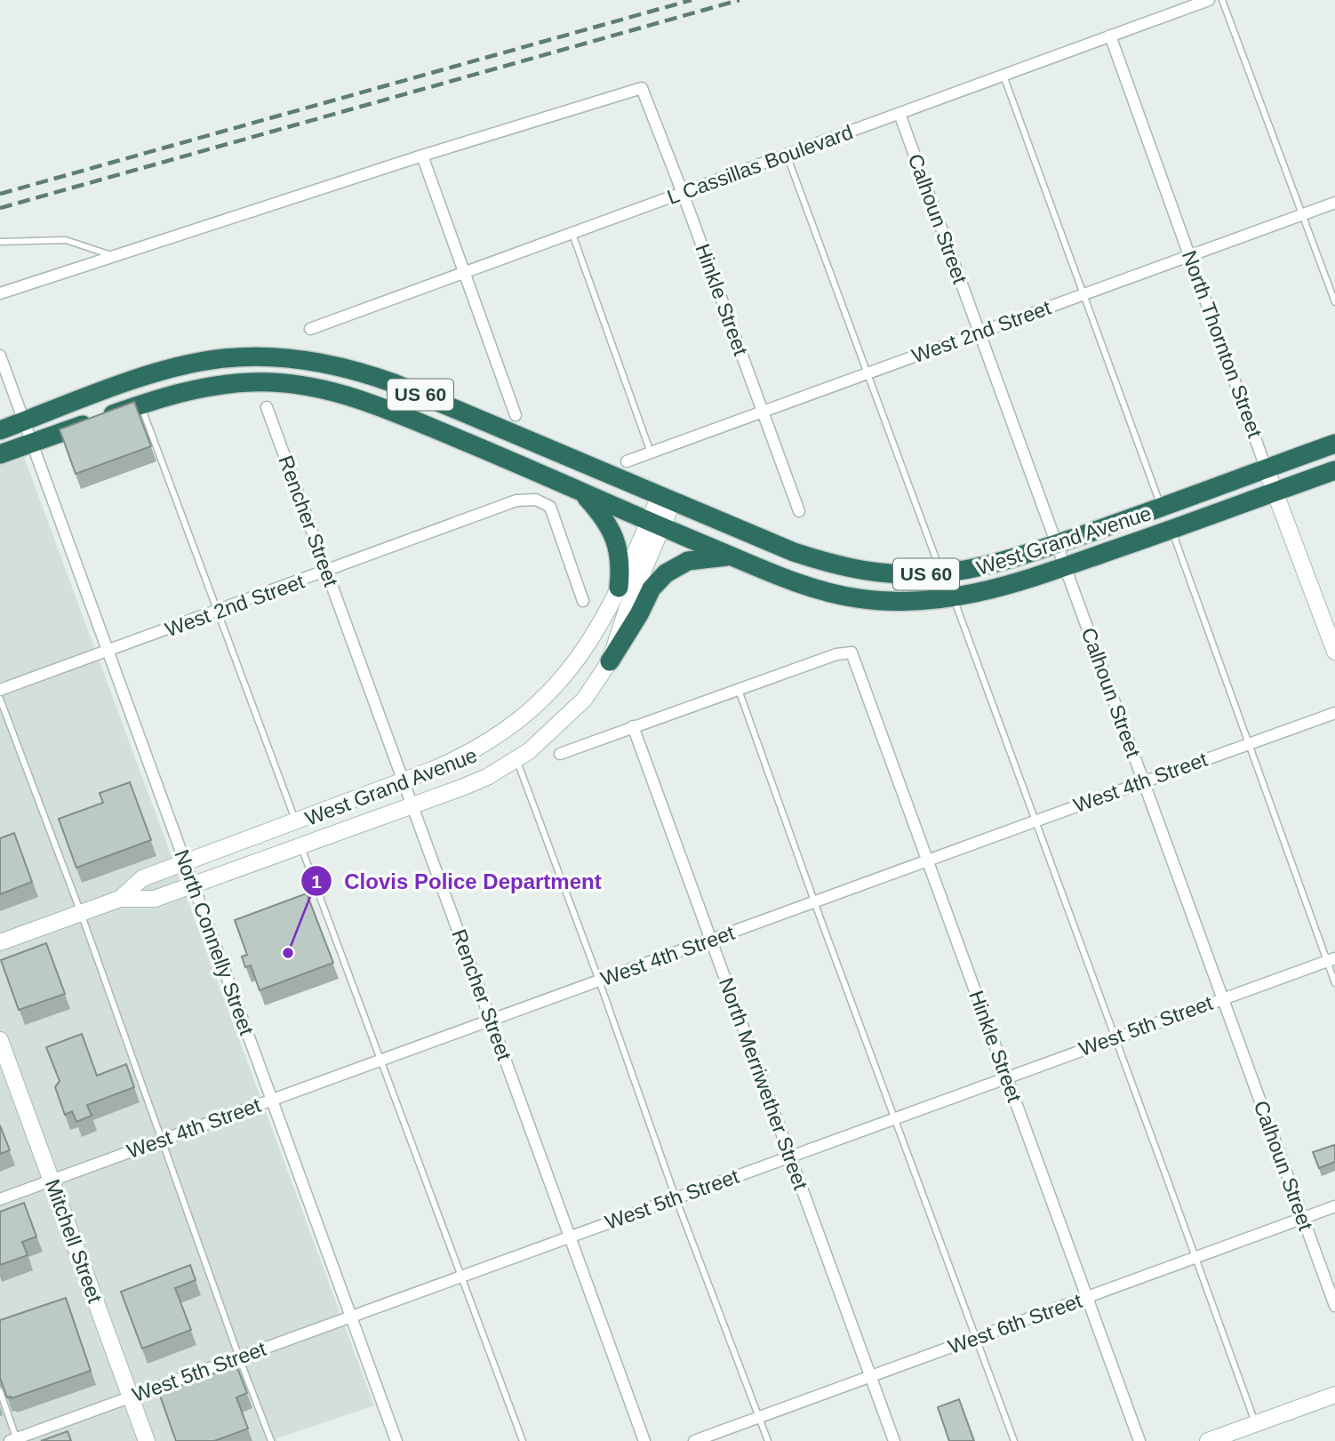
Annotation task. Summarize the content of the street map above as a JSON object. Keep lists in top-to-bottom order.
{
  "streets": {
    "highway": ["US 60", "West Grand Avenue"],
    "main road": ["North Thornton Street", "Mitchell Street"],
    "street": [
      "L Cassillas Boulevard",
      "Calhoun Street",
      "Hinkle Street",
      "West 2nd Street",
      "Rencher Street",
      "West 4th Street",
      "North Connelly Street",
      "West 5th Street",
      "North Merriwether Street",
      "West 6th Street"
    ]
  },
  "crossings": [
    ["L Cassillas Boulevard", "Calhoun Street"],
    ["L Cassillas Boulevard", "Hinkle Street"],
    ["L Cassillas Boulevard", "North Thornton Street"],
    ["Calhoun Street", "West 2nd Street"],
    ["Calhoun Street", "West Grand Avenue"],
    ["Calhoun Street", "West 4th Street"],
    ["Calhoun Street", "West 5th Street"],
    ["Calhoun Street", "West 6th Street"],
    ["Hinkle Street", "West 2nd Street"],
    ["Hinkle Street", "West 4th Street"],
    ["Hinkle Street", "West 5th Street"],
    ["Hinkle Street", "West 6th Street"],
    ["West 2nd Street", "North Thornton Street"],
    ["West 2nd Street", "Rencher Street"],
    ["West 2nd Street", "North Connelly Street"],
    ["North Thornton Street", "West Grand Avenue"],
    ["US 60", "West Grand Avenue"],
    ["US 60", "North Connelly Street"],
    ["Rencher Street", "West Grand Avenue"],
    ["Rencher Street", "West 4th Street"],
    ["Rencher Street", "West 5th Street"],
    ["West Grand Avenue", "North Connelly Street"],
    ["West 4th Street", "North Connelly Street"],
    ["West 4th Street", "North Merriwether Street"],
    ["West 4th Street", "Mitchell Street"],
    ["North Connelly Street", "West 5th Street"],
    ["West 5th Street", "North Merriwether Street"],
    ["West 5th Street", "Mitchell Street"],
    ["North Merriwether Street", "West 6th Street"]
  ],
  "places": ["Clovis Police Department"]
}
